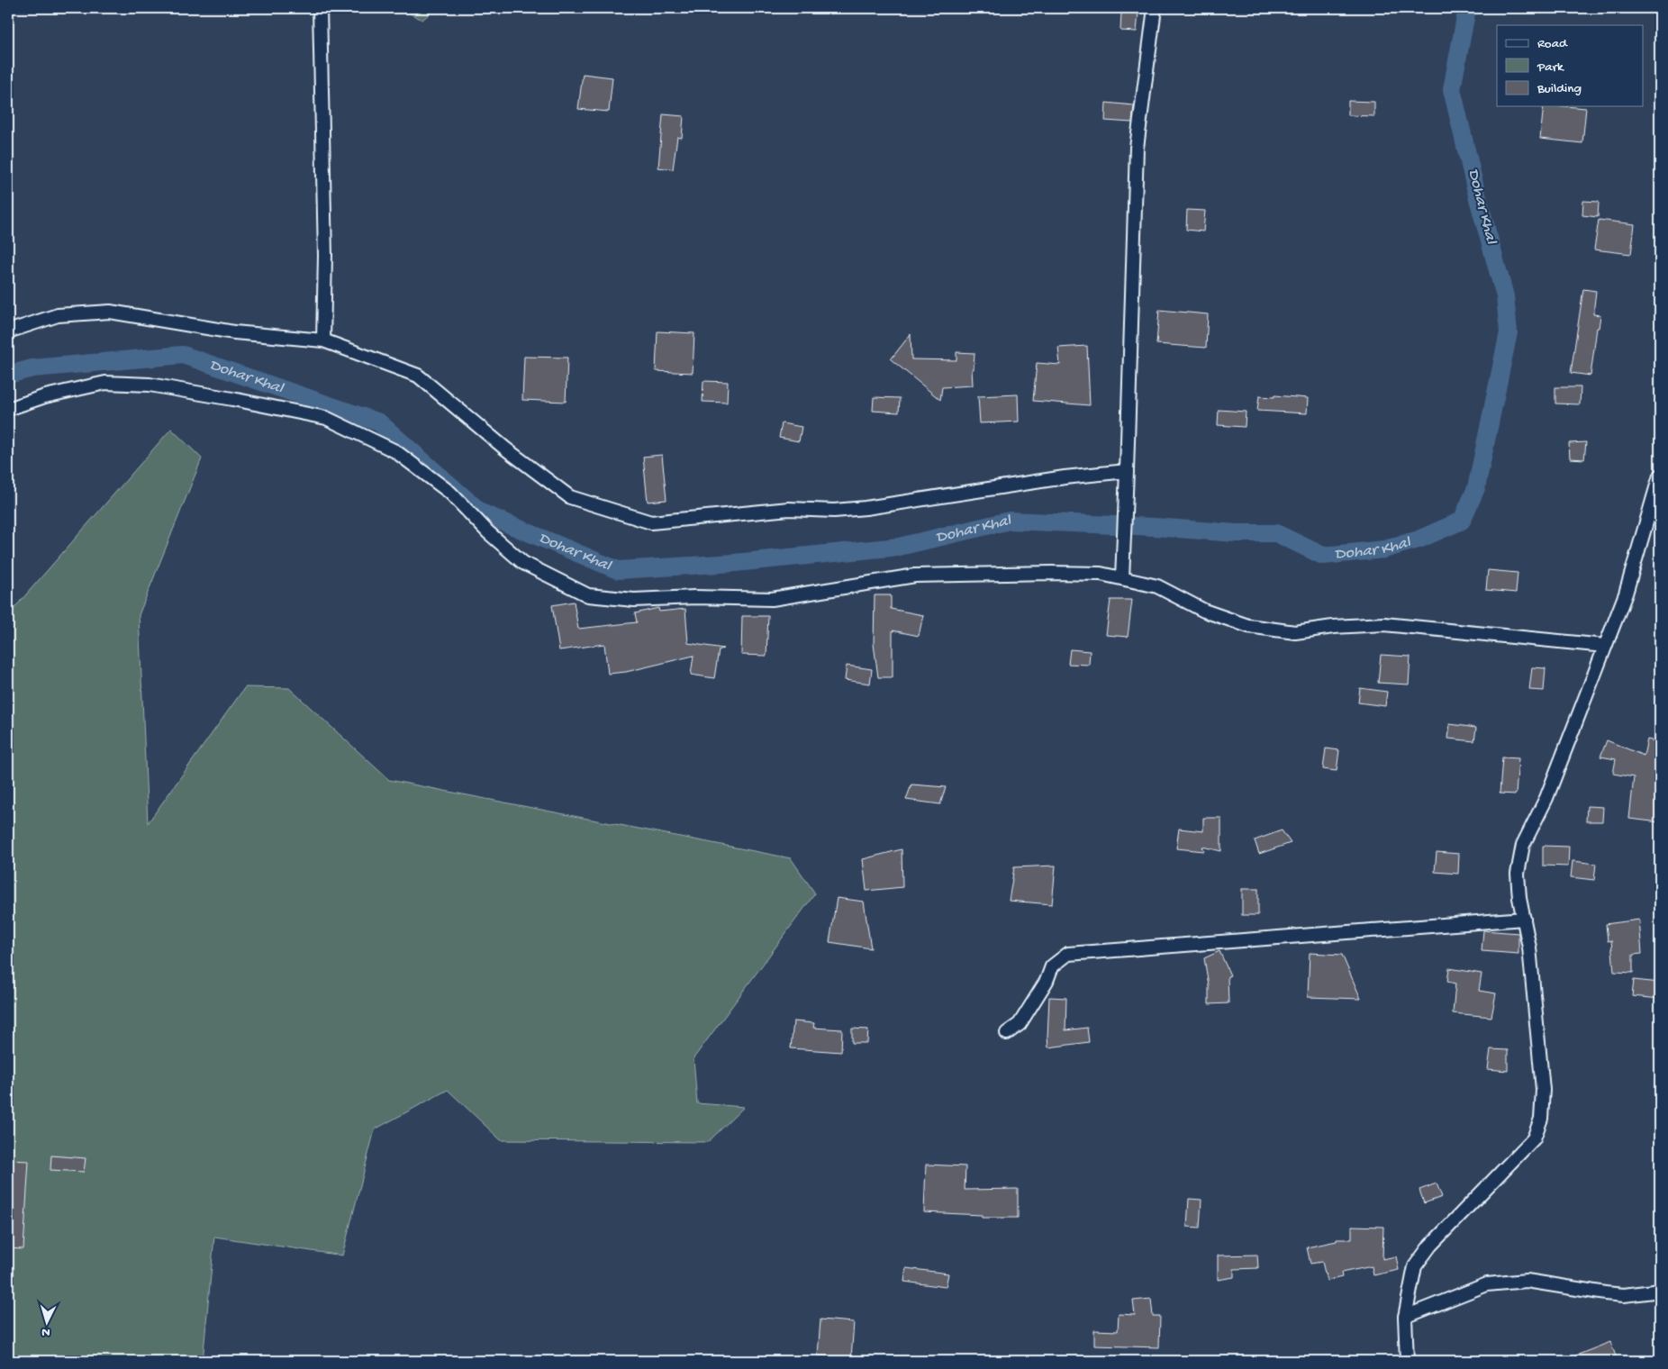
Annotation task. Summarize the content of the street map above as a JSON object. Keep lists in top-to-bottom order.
{
  "water": ["Dohar Khal"],
  "legend": ["Road", "Park", "Building"],
  "north": "bottom"
}
